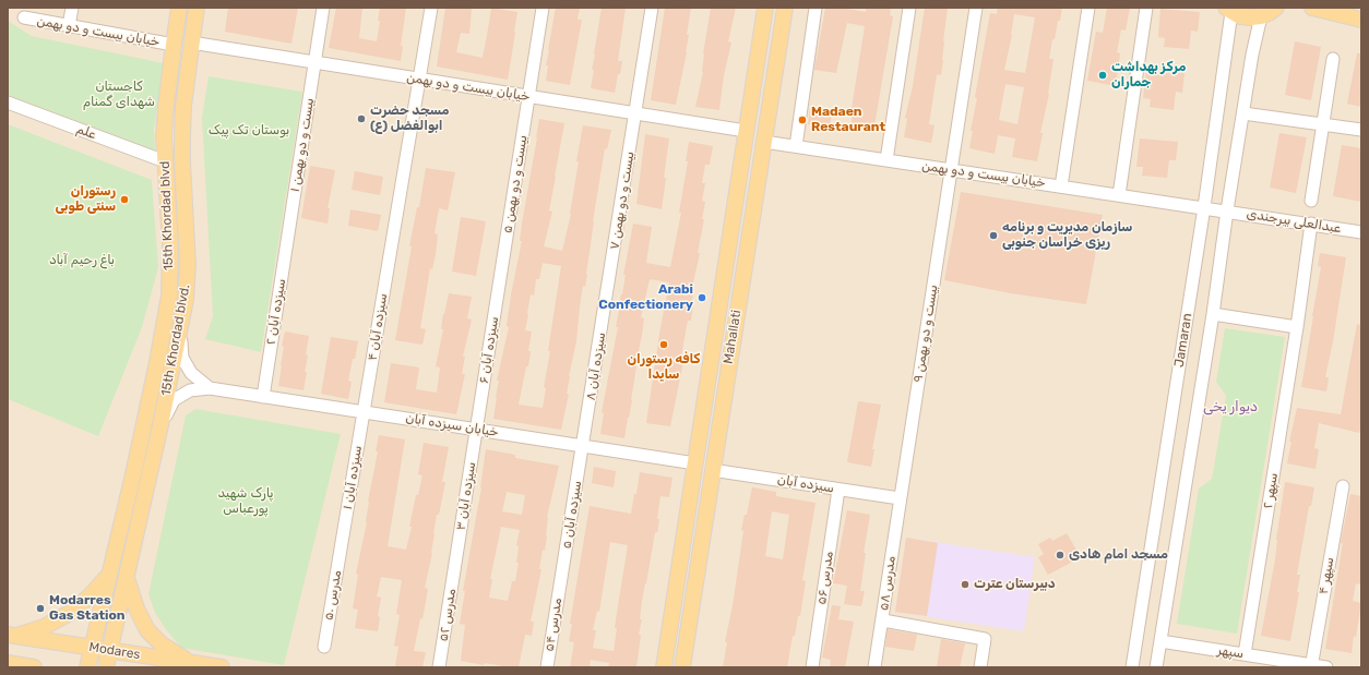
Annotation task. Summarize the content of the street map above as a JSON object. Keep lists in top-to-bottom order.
{
  "streets": {
    "main road": [
      "15th Khordad blvd",
      "Mahallati",
      "15th Khordad blvd.",
      "Modares"
    ],
    "street": [
      "خیابان بیست و دو بهمن",
      "علم",
      "بیست و دو بهمن ۱",
      "بیست و دو بهمن ۵",
      "بیست و دو بهمن ۷",
      "عبدالعلی بیرجندی",
      "سیزده آبان ۲",
      "سیزده آبان ۴",
      "بیست و دو بهمن ۹",
      "Jamaran",
      "سیزده آبان ۶",
      "سیزده آبان ۸",
      "خیابان سیزده آبان",
      "سیزده آبان ۱",
      "سیزده آبان",
      "سپهر ۲",
      "سیزده آبان ۳",
      "سیزده آبان ۵",
      "سپهر ۴",
      "مدرس ۵۶",
      "مدرس ۵۸",
      "مدرس ۵۰",
      "مدرس ۵۲",
      "مدرس ۵۴",
      "سپهر"
    ]
  },
  "crossings": [
    ["خیابان بیست و دو بهمن", "بیست و دو بهمن ۱"],
    ["خیابان بیست و دو بهمن", "بیست و دو بهمن ۵"],
    ["خیابان بیست و دو بهمن", "بیست و دو بهمن ۷"],
    ["خیابان بیست و دو بهمن", "15th Khordad blvd"],
    ["خیابان بیست و دو بهمن", "عبدالعلی بیرجندی"],
    ["خیابان بیست و دو بهمن", "سیزده آبان ۴"],
    ["خیابان بیست و دو بهمن", "بیست و دو بهمن ۹"],
    ["خیابان بیست و دو بهمن", "Mahallati"],
    ["خیابان بیست و دو بهمن", "15th Khordad blvd."],
    ["خیابان بیست و دو بهمن", "Jamaran"],
    ["علم", "15th Khordad blvd"],
    ["بیست و دو بهمن ۱", "سیزده آبان ۲"],
    ["بیست و دو بهمن ۵", "سیزده آبان ۶"],
    ["بیست و دو بهمن ۷", "سیزده آبان ۸"],
    ["عبدالعلی بیرجندی", "Jamaran"],
    ["عبدالعلی بیرجندی", "سپهر ۲"],
    ["سیزده آبان ۲", "خیابان سیزده آبان"],
    ["سیزده آبان ۴", "خیابان سیزده آبان"],
    ["سیزده آبان ۴", "سیزده آبان ۱"],
    ["بیست و دو بهمن ۹", "سیزده آبان"],
    ["بیست و دو بهمن ۹", "مدرس ۵۸"],
    ["Mahallati", "خیابان سیزده آبان"],
    ["Mahallati", "سیزده آبان"],
    ["15th Khordad blvd.", "خیابان سیزده آبان"],
    ["15th Khordad blvd.", "Modares"],
    ["Jamaran", "سپهر"],
    ["سیزده آبان ۶", "خیابان سیزده آبان"],
    ["سیزده آبان ۶", "سیزده آبان ۳"],
    ["سیزده آبان ۸", "خیابان سیزده آبان"],
    ["سیزده آبان ۸", "سیزده آبان ۵"],
    ["خیابان سیزده آبان", "سیزده آبان ۱"],
    ["خیابان سیزده آبان", "سیزده آبان ۳"],
    ["خیابان سیزده آبان", "سیزده آبان ۵"],
    ["سیزده آبان ۱", "مدرس ۵۰"],
    ["سیزده آبان", "مدرس ۵۶"],
    ["سیزده آبان", "مدرس ۵۸"],
    ["سپهر ۲", "سپهر"],
    ["سیزده آبان ۳", "مدرس ۵۲"],
    ["سیزده آبان ۵", "مدرس ۵۴"],
    ["سپهر ۴", "سپهر"]
  ],
  "districts": ["دیوار یخی"],
  "parks": [
    "کاجستان شهدای گمنام",
    "بوستان تک پیک",
    "باغ رحیم آباد",
    "پارک شهید پورعباس"
  ],
  "places": [
    "مرکز بهداشت جماران",
    "مسجد حضرت ابوالفضل (ع)",
    "Madaen Restaurant",
    "رستوران سنتی طوبی",
    "سازمان مدیریت و برنامه ریزی خراسان جنوبی",
    "Arabi Confectionery",
    "کافه رستوران سایدا",
    "مسجد امام هادی",
    "دبیرستان عترت",
    "Modarres Gas Station"
  ]
}
